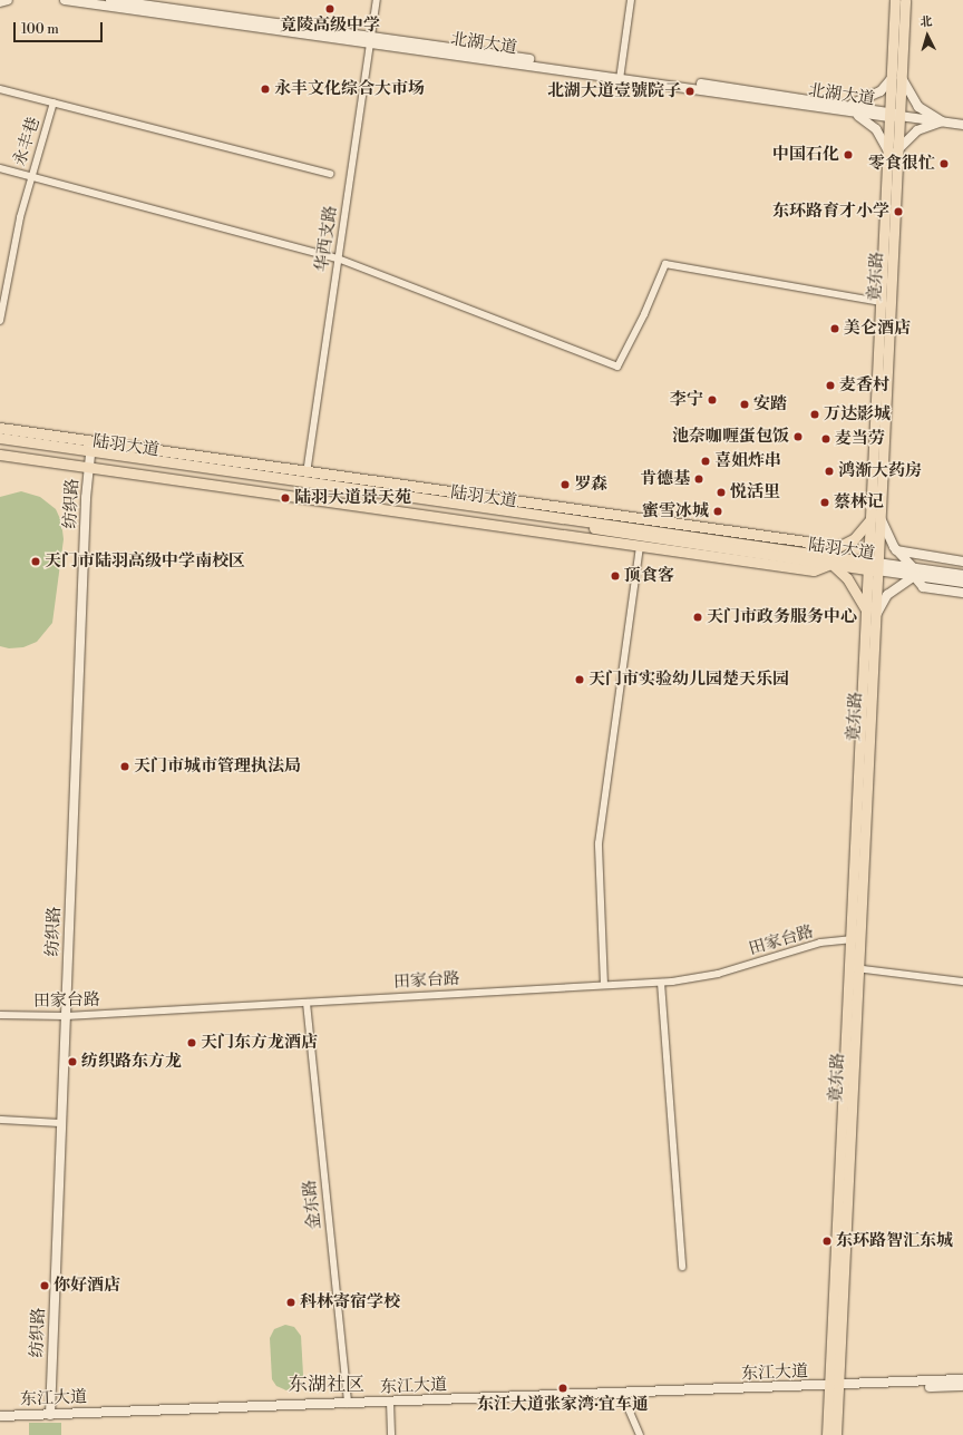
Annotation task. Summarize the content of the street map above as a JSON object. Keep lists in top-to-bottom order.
{
  "streets": {
    "main road": ["竟东路", "陆羽大道"],
    "street": [
      "北湖大道",
      "永丰巷",
      "华西支路",
      "纺织路",
      "田家台路",
      "金东路",
      "东江大道"
    ]
  },
  "crossings": [
    ["北湖大道", "华西支路"],
    ["北湖大道", "竟东路"],
    ["竟东路", "陆羽大道"],
    ["竟东路", "田家台路"],
    ["竟东路", "东江大道"],
    ["陆羽大道", "纺织路"],
    ["纺织路", "田家台路"],
    ["纺织路", "东江大道"],
    ["田家台路", "金东路"],
    ["金东路", "东江大道"]
  ],
  "districts": ["东湖社区"],
  "places": [
    "竟陵高级中学",
    "永丰文化综合大市场",
    "北湖大道壹號院子",
    "中国石化",
    "零食很忙",
    "东环路育才小学",
    "美仑酒店",
    "麦香村",
    "李宁",
    "安踏",
    "万达影城",
    "池奈咖喱蛋包饭",
    "麦当劳",
    "喜姐炸串",
    "鸿渐大药房",
    "肯德基",
    "罗森",
    "悦活里",
    "陆羽大道景天苑",
    "蔡林记",
    "蜜雪冰城",
    "天门市陆羽高级中学南校区",
    "顶食客",
    "天门市政务服务中心",
    "天门市实验幼儿园楚天乐园",
    "天门市城市管理执法局",
    "天门东方龙酒店",
    "纺织路东方龙",
    "东环路智汇东城",
    "你好酒店",
    "科林寄宿学校",
    "东江大道张家湾·宜车通"
  ],
  "scale_bar": "100 m",
  "north": "top"
}
